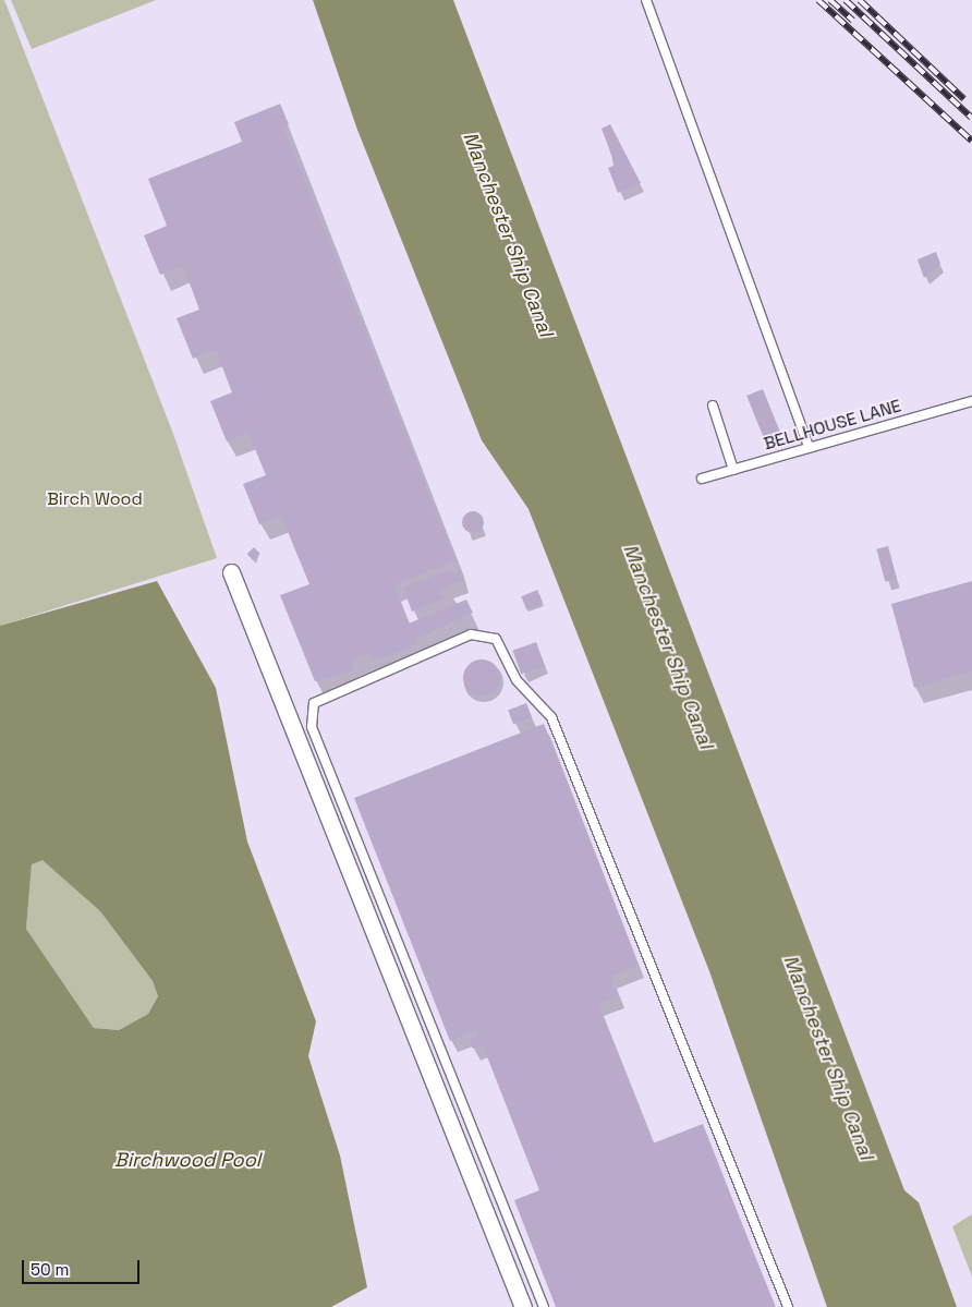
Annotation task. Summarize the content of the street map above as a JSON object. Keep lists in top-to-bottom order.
{
  "streets": {
    "lane": ["BELLHOUSE LANE"]
  },
  "water": ["Manchester Ship Canal", "Birchwood Pool"],
  "parks": ["Birch Wood"],
  "scale_bar": "50 m"
}
